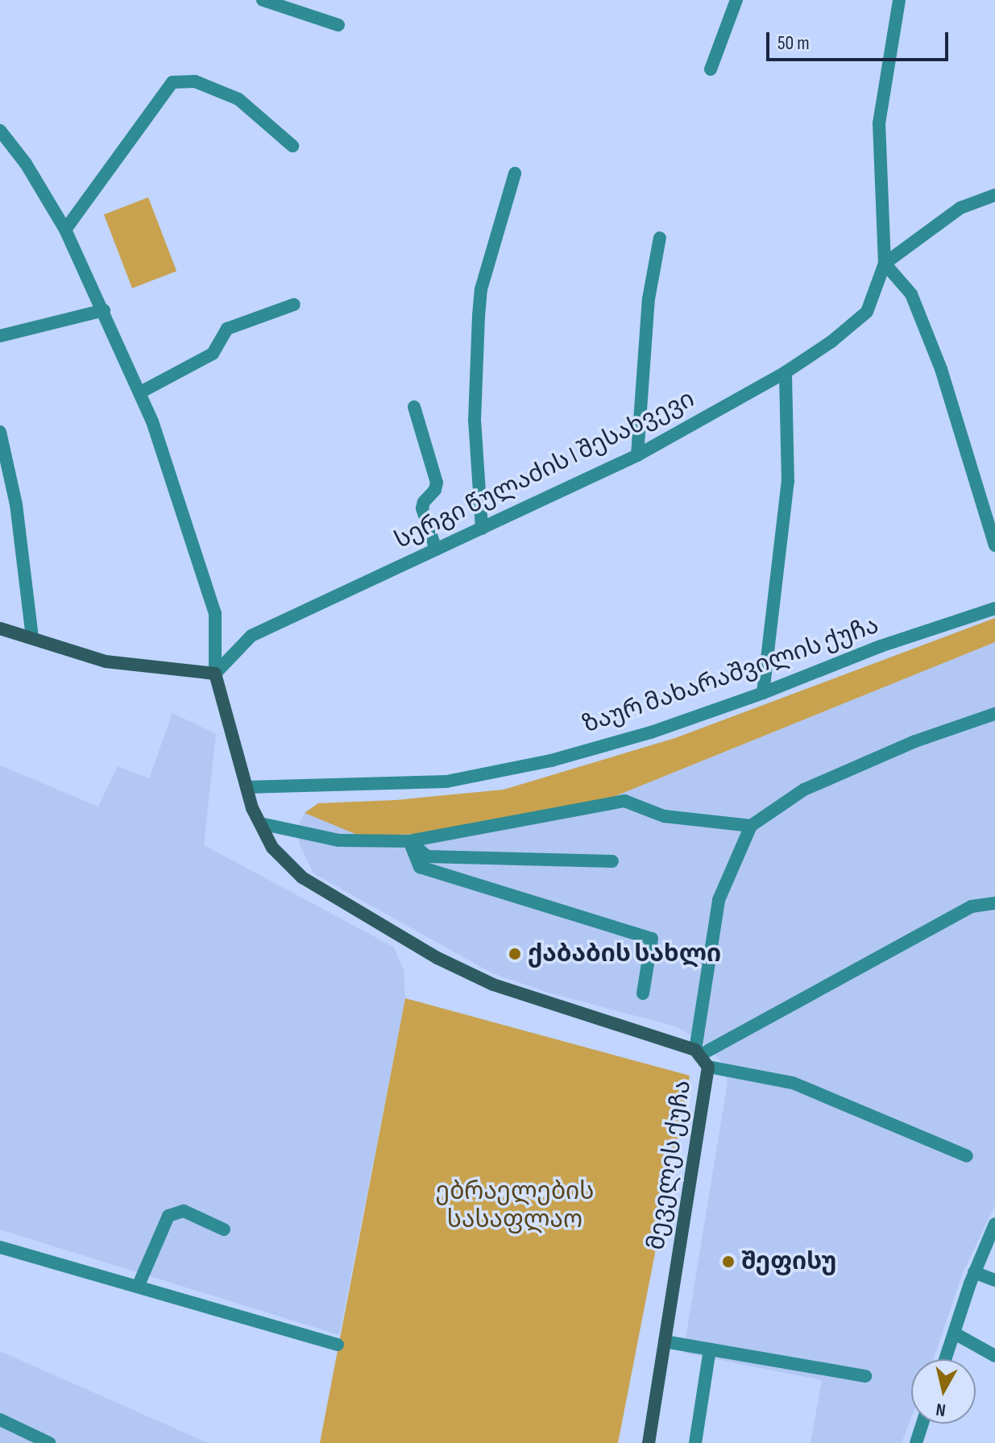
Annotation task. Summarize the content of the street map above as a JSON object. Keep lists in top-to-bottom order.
{
  "streets": {
    "street": ["სერგი წულაძის I შესახვევი", "ზაურ მახარაშვილის ქუჩა", "მეველეს ქუჩა"]
  },
  "crossings": [
    ["სერგი წულაძის I შესახვევი", "მეველეს ქუჩა"],
    ["ზაურ მახარაშვილის ქუჩა", "მეველეს ქუჩა"]
  ],
  "parks": ["ებრაელების სასაფლაო"],
  "places": ["ქაბაბის სახლი", "შეფისუ"],
  "scale_bar": "50 m",
  "north": "bottom"
}
